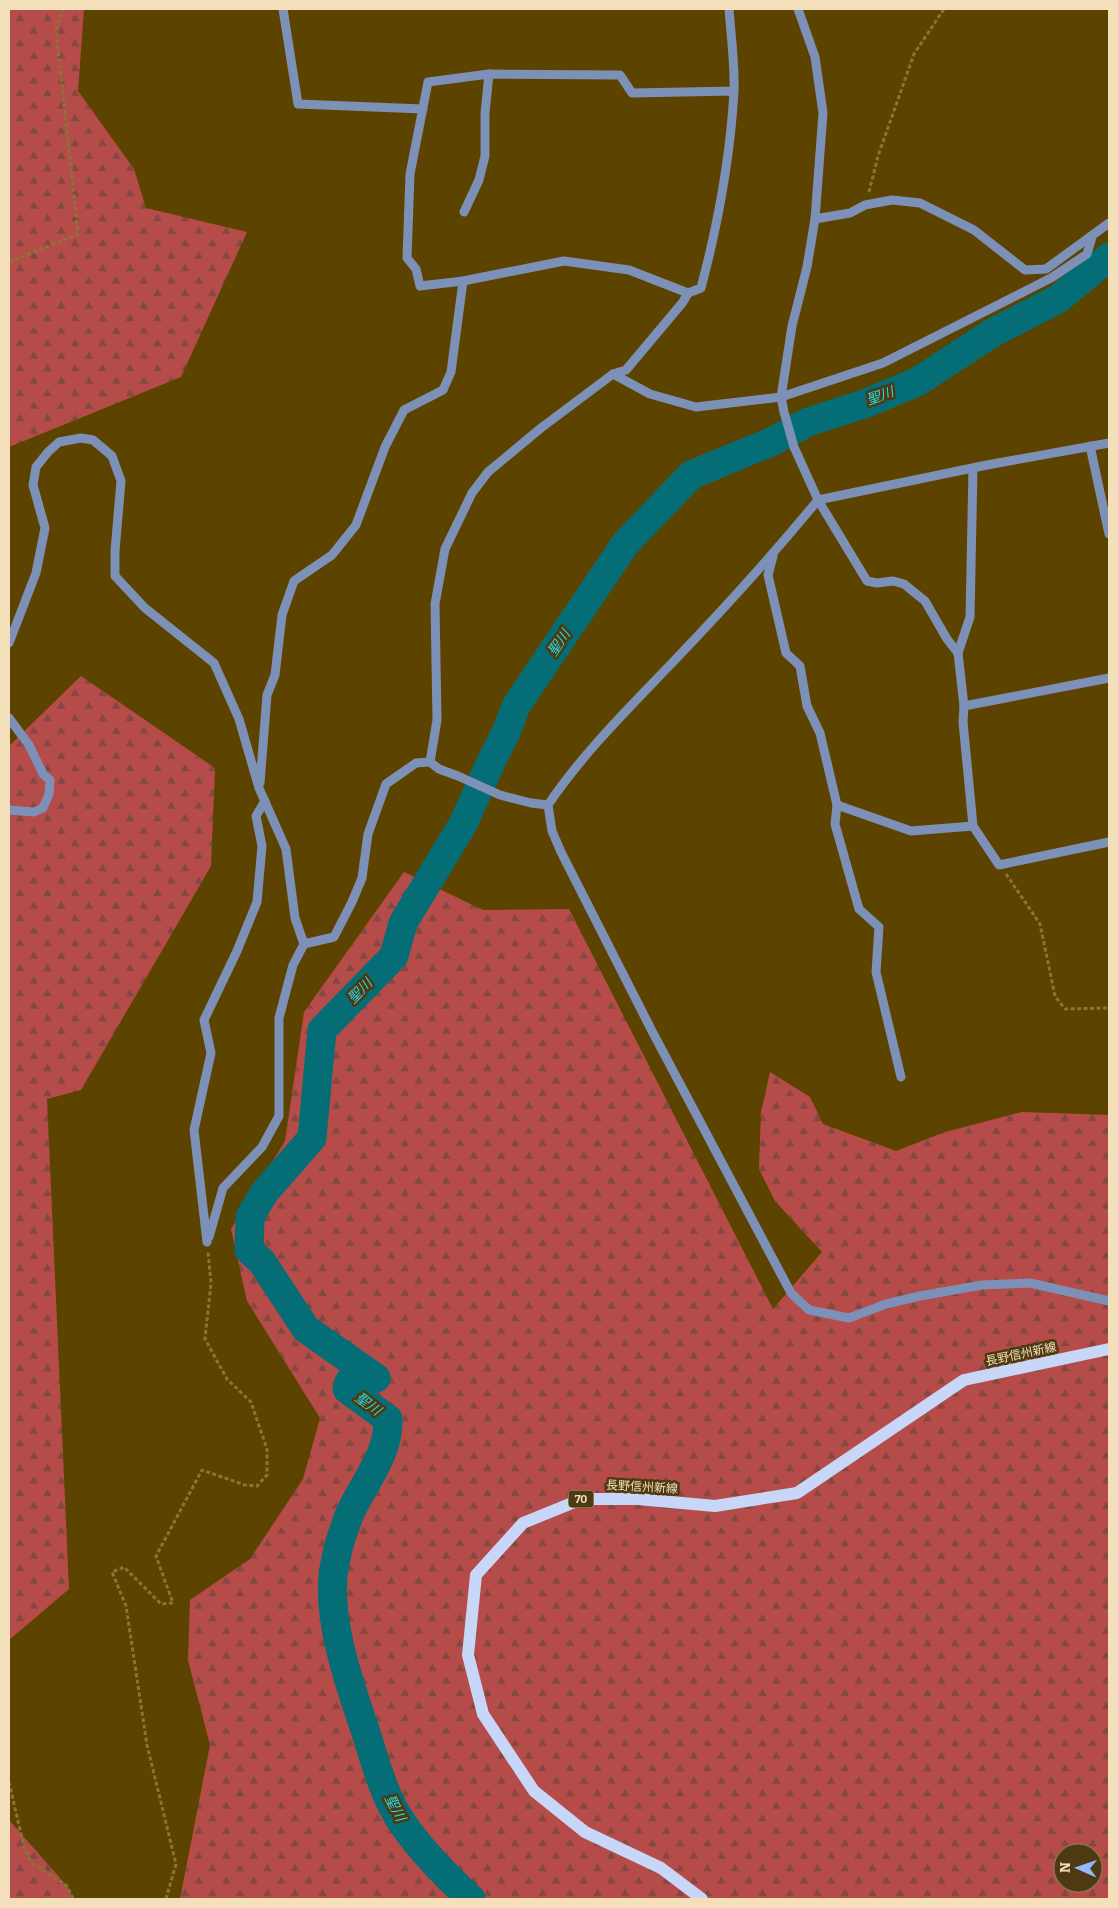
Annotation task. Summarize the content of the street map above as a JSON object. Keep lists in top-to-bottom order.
{
  "streets": {
    "main road": ["長野信州新線", "70"]
  },
  "water": ["聖川"],
  "north": "left"
}
